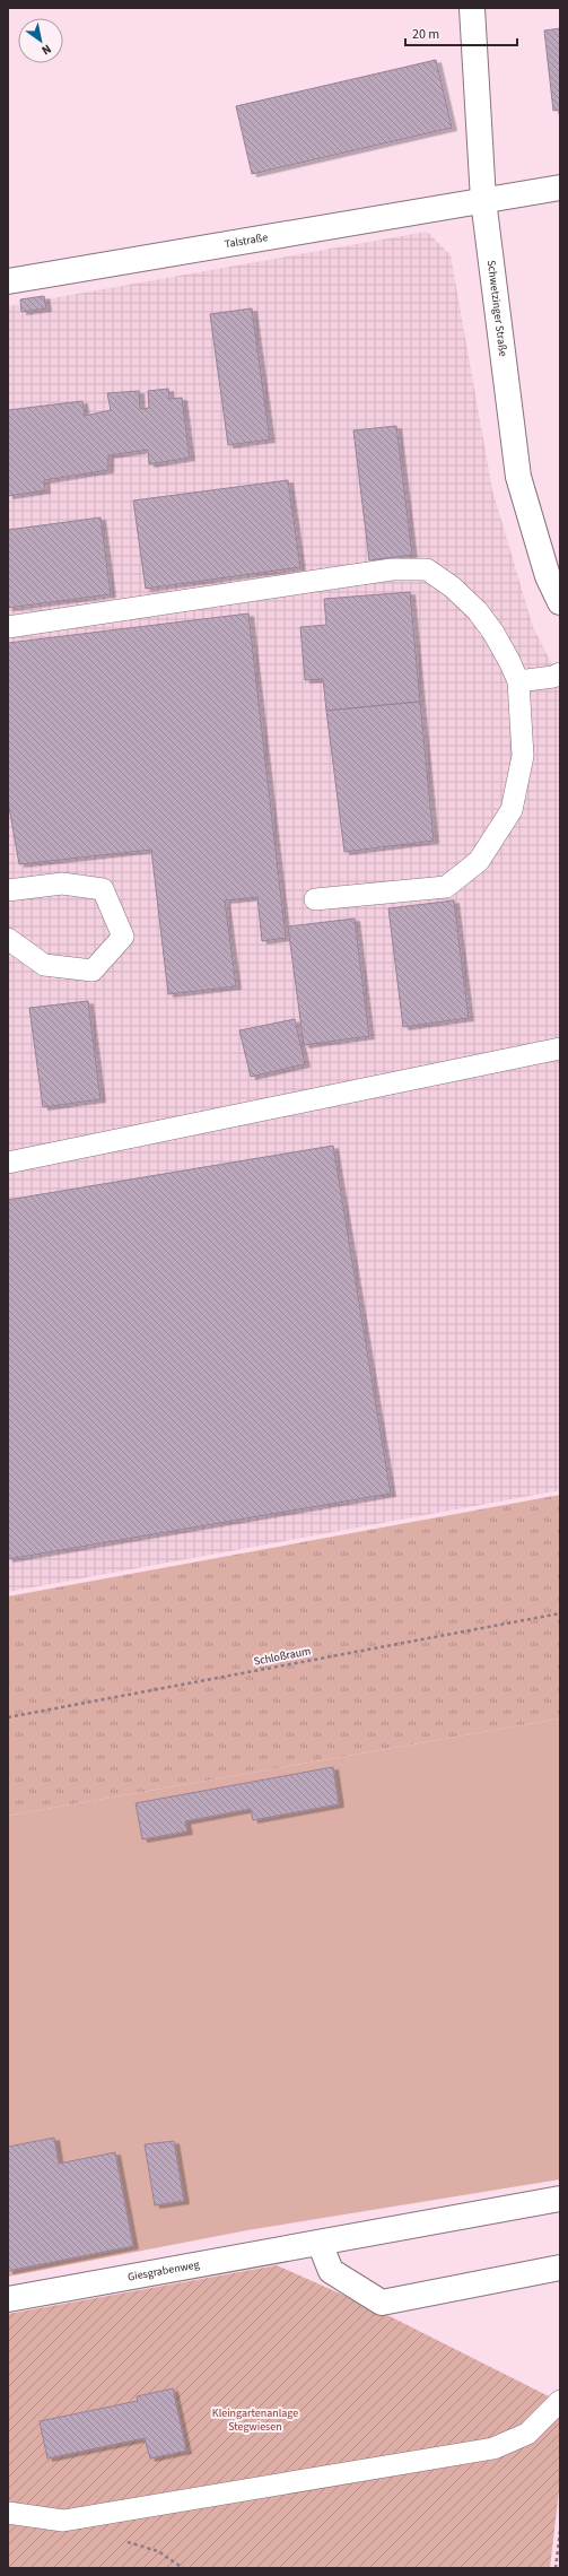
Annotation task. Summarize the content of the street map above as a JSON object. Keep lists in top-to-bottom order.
{
  "streets": {
    "street": ["Talstraße", "Schwetzinger Straße", "Giesgrabenweg"],
    "path": ["Schloßraum"]
  },
  "crossings": [
    ["Talstraße", "Schwetzinger Straße"]
  ],
  "parks": ["Kleingartenanlage Stegwiesen"],
  "scale_bar": "20 m",
  "north": "bottom right"
}
